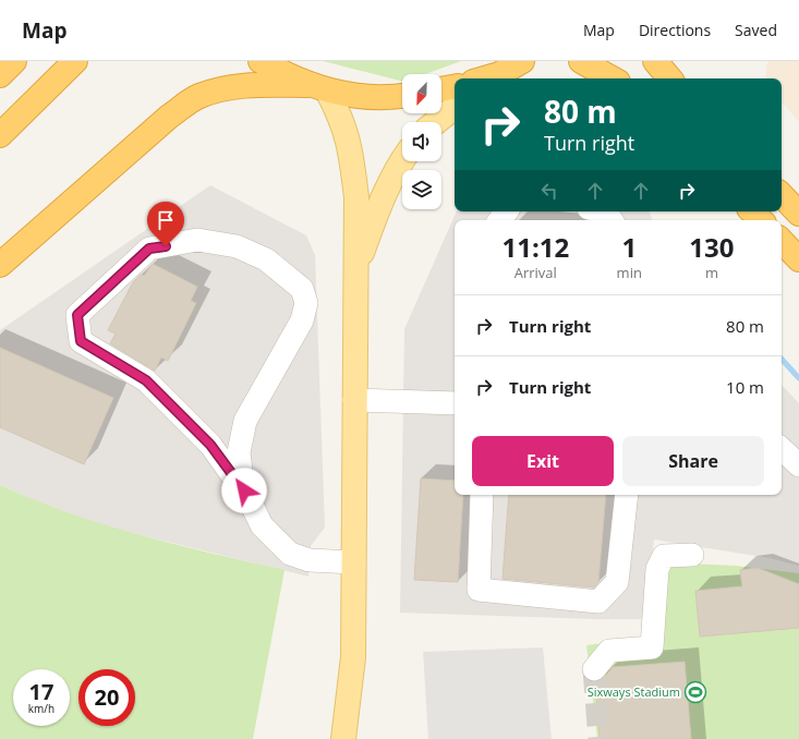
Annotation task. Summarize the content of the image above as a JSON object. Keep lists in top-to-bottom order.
{
  "places": {
    "sports": ["Sixways Stadium"]
  },
  "north": "bottom left",
  "page": {
    "header": "Map",
    "nav": ["Map", "Directions", "Saved"],
    "turn": ["80 m", "Turn right"],
    "eta": [
      "11:12",
      "Arrival",
      "1",
      "min",
      "130",
      "m"
    ],
    "list": [
      {
        "name": "Turn right",
        "value": "80 m"
      },
      {
        "name": "Turn right",
        "value": "10 m"
      }
    ],
    "buttons": ["Exit", "Share"],
    "speed": "17 km/h",
    "limit": "20"
  }
}
